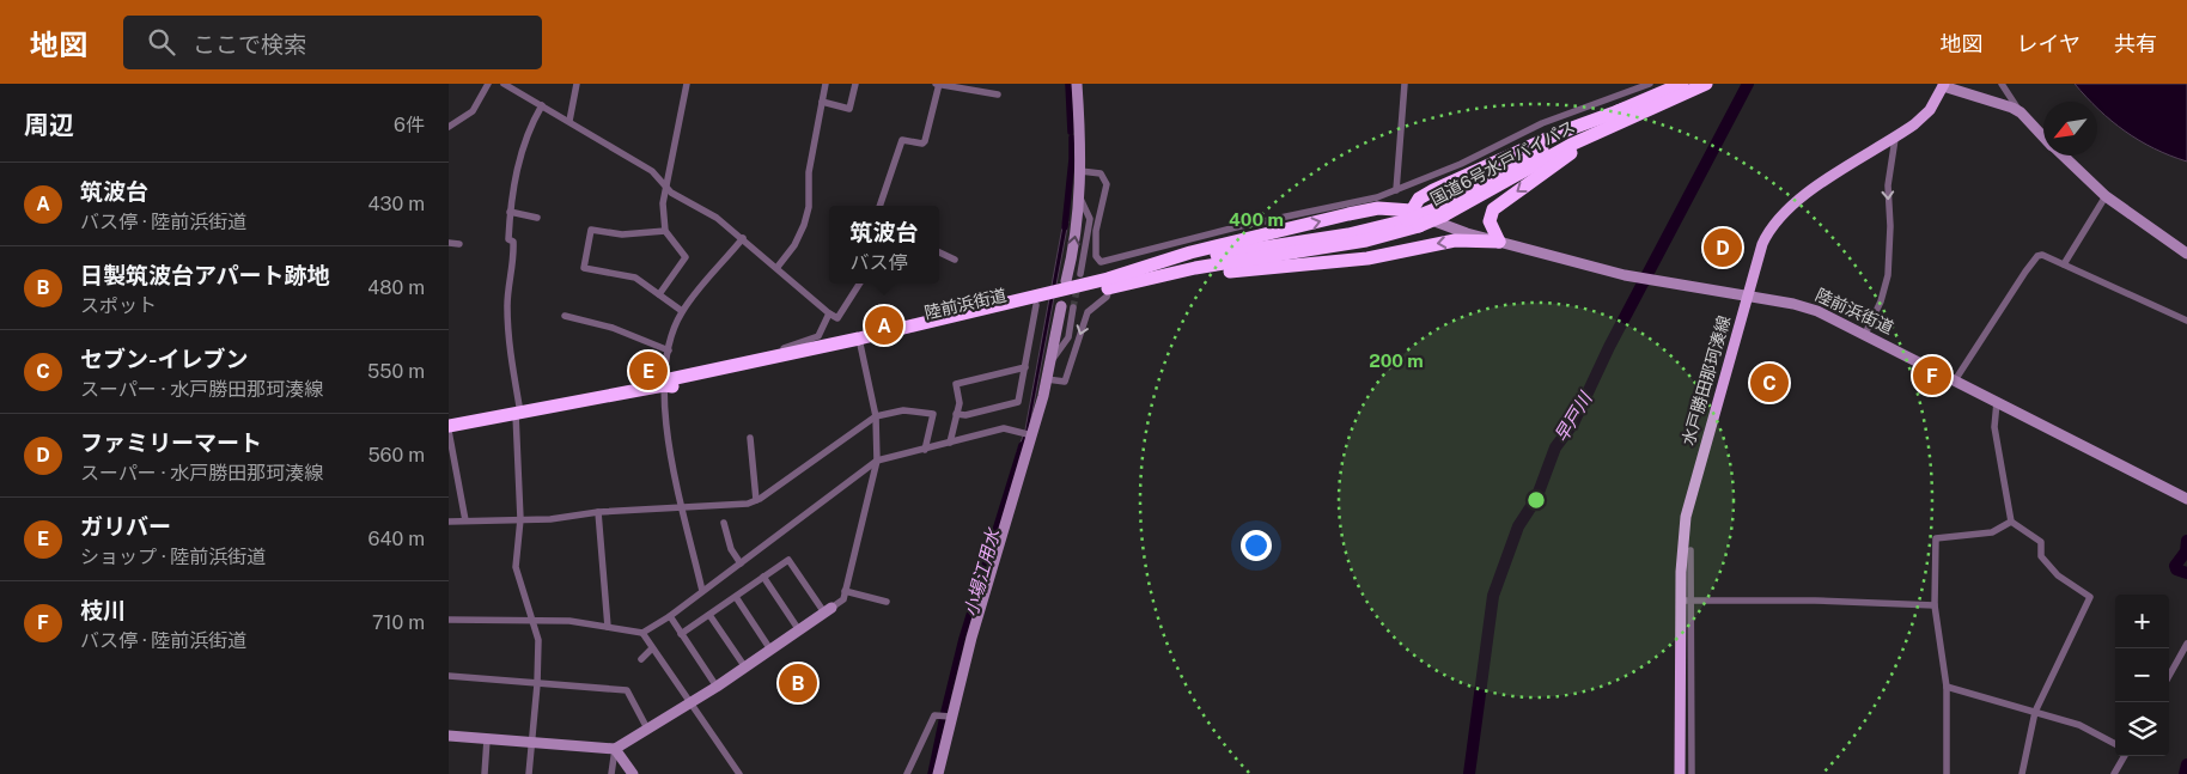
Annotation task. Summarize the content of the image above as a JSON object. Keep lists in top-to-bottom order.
{
  "streets": {
    "highway": ["国道6号水戸バイパス", "陸前浜街道"],
    "main road": ["水戸勝田那珂湊線"]
  },
  "crossings": [
    ["国道6号水戸バイパス", "陸前浜街道"],
    ["陸前浜街道", "水戸勝田那珂湊線"]
  ],
  "water": ["早戸川", "小場江用水"],
  "north": "bottom left",
  "page": {
    "header": "地図",
    "search": "ここで検索",
    "nav": ["地図", "レイヤ", "共有"],
    "heading": ["周辺", "6件"],
    "list": [
      {
        "mark": "A",
        "name": "筑波台",
        "note": "バス停 · 陸前浜街道",
        "value": "430 m"
      },
      {
        "mark": "B",
        "name": "日製筑波台アパート跡地",
        "note": "スポット",
        "value": "480 m"
      },
      {
        "mark": "C",
        "name": "セブン-イレブン",
        "note": "スーパー · 水戸勝田那珂湊線",
        "value": "550 m"
      },
      {
        "mark": "D",
        "name": "ファミリーマート",
        "note": "スーパー · 水戸勝田那珂湊線",
        "value": "560 m"
      },
      {
        "mark": "E",
        "name": "ガリバー",
        "note": "ショップ · 陸前浜街道",
        "value": "640 m"
      },
      {
        "mark": "F",
        "name": "枝川",
        "note": "バス停 · 陸前浜街道",
        "value": "710 m"
      }
    ],
    "popup": ["筑波台", "バス停"],
    "pins": [
      "D",
      "A",
      "E",
      "F",
      "C",
      "B"
    ],
    "map_buttons": ["+", "−"]
  },
  "rings": ["400 m", "200 m"]
}
